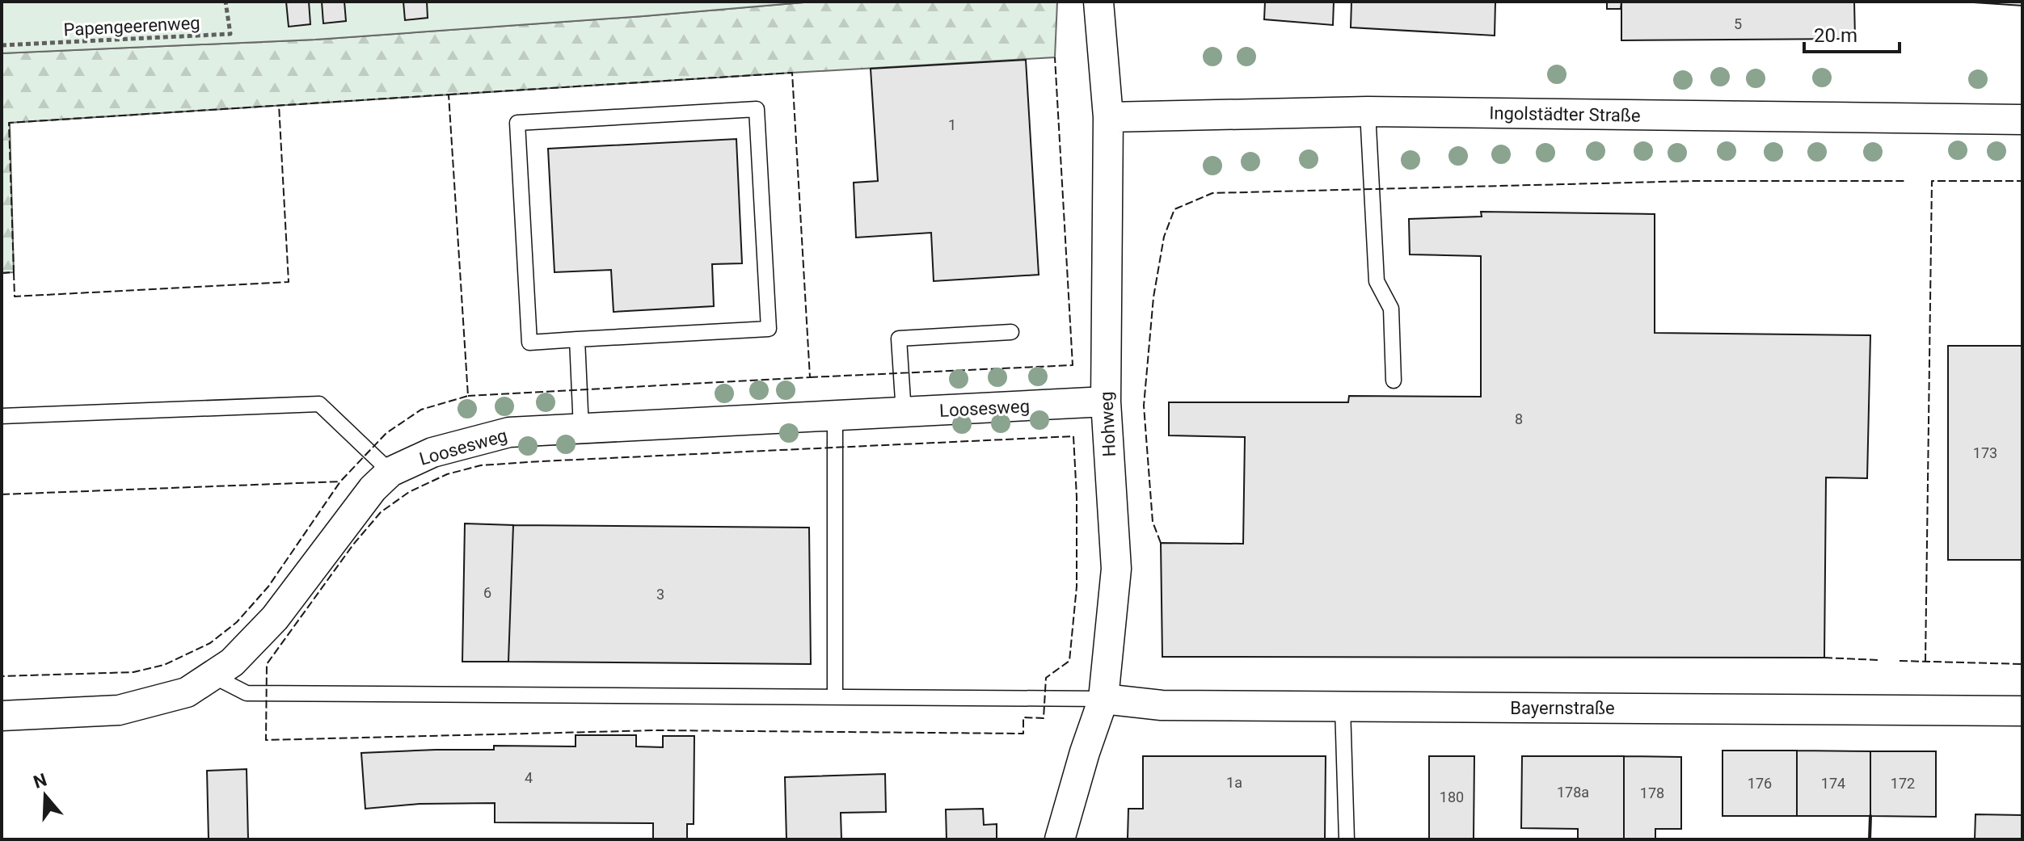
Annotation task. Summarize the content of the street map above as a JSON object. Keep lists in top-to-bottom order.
{
  "streets": {
    "street": [
      "Ingolstädter Straße",
      "Loosesweg",
      "Hohweg",
      "Bayernstraße"
    ],
    "path": ["Papengeerenweg"]
  },
  "crossings": [
    ["Ingolstädter Straße", "Hohweg"],
    ["Loosesweg", "Hohweg"],
    ["Hohweg", "Bayernstraße"]
  ],
  "house_numbers": [
    "5",
    "1",
    "8",
    "173",
    "6",
    "3",
    "4",
    "1a",
    "176",
    "174",
    "172",
    "178a",
    "178",
    "180"
  ],
  "scale_bar": "20 m",
  "north": "top"
}
